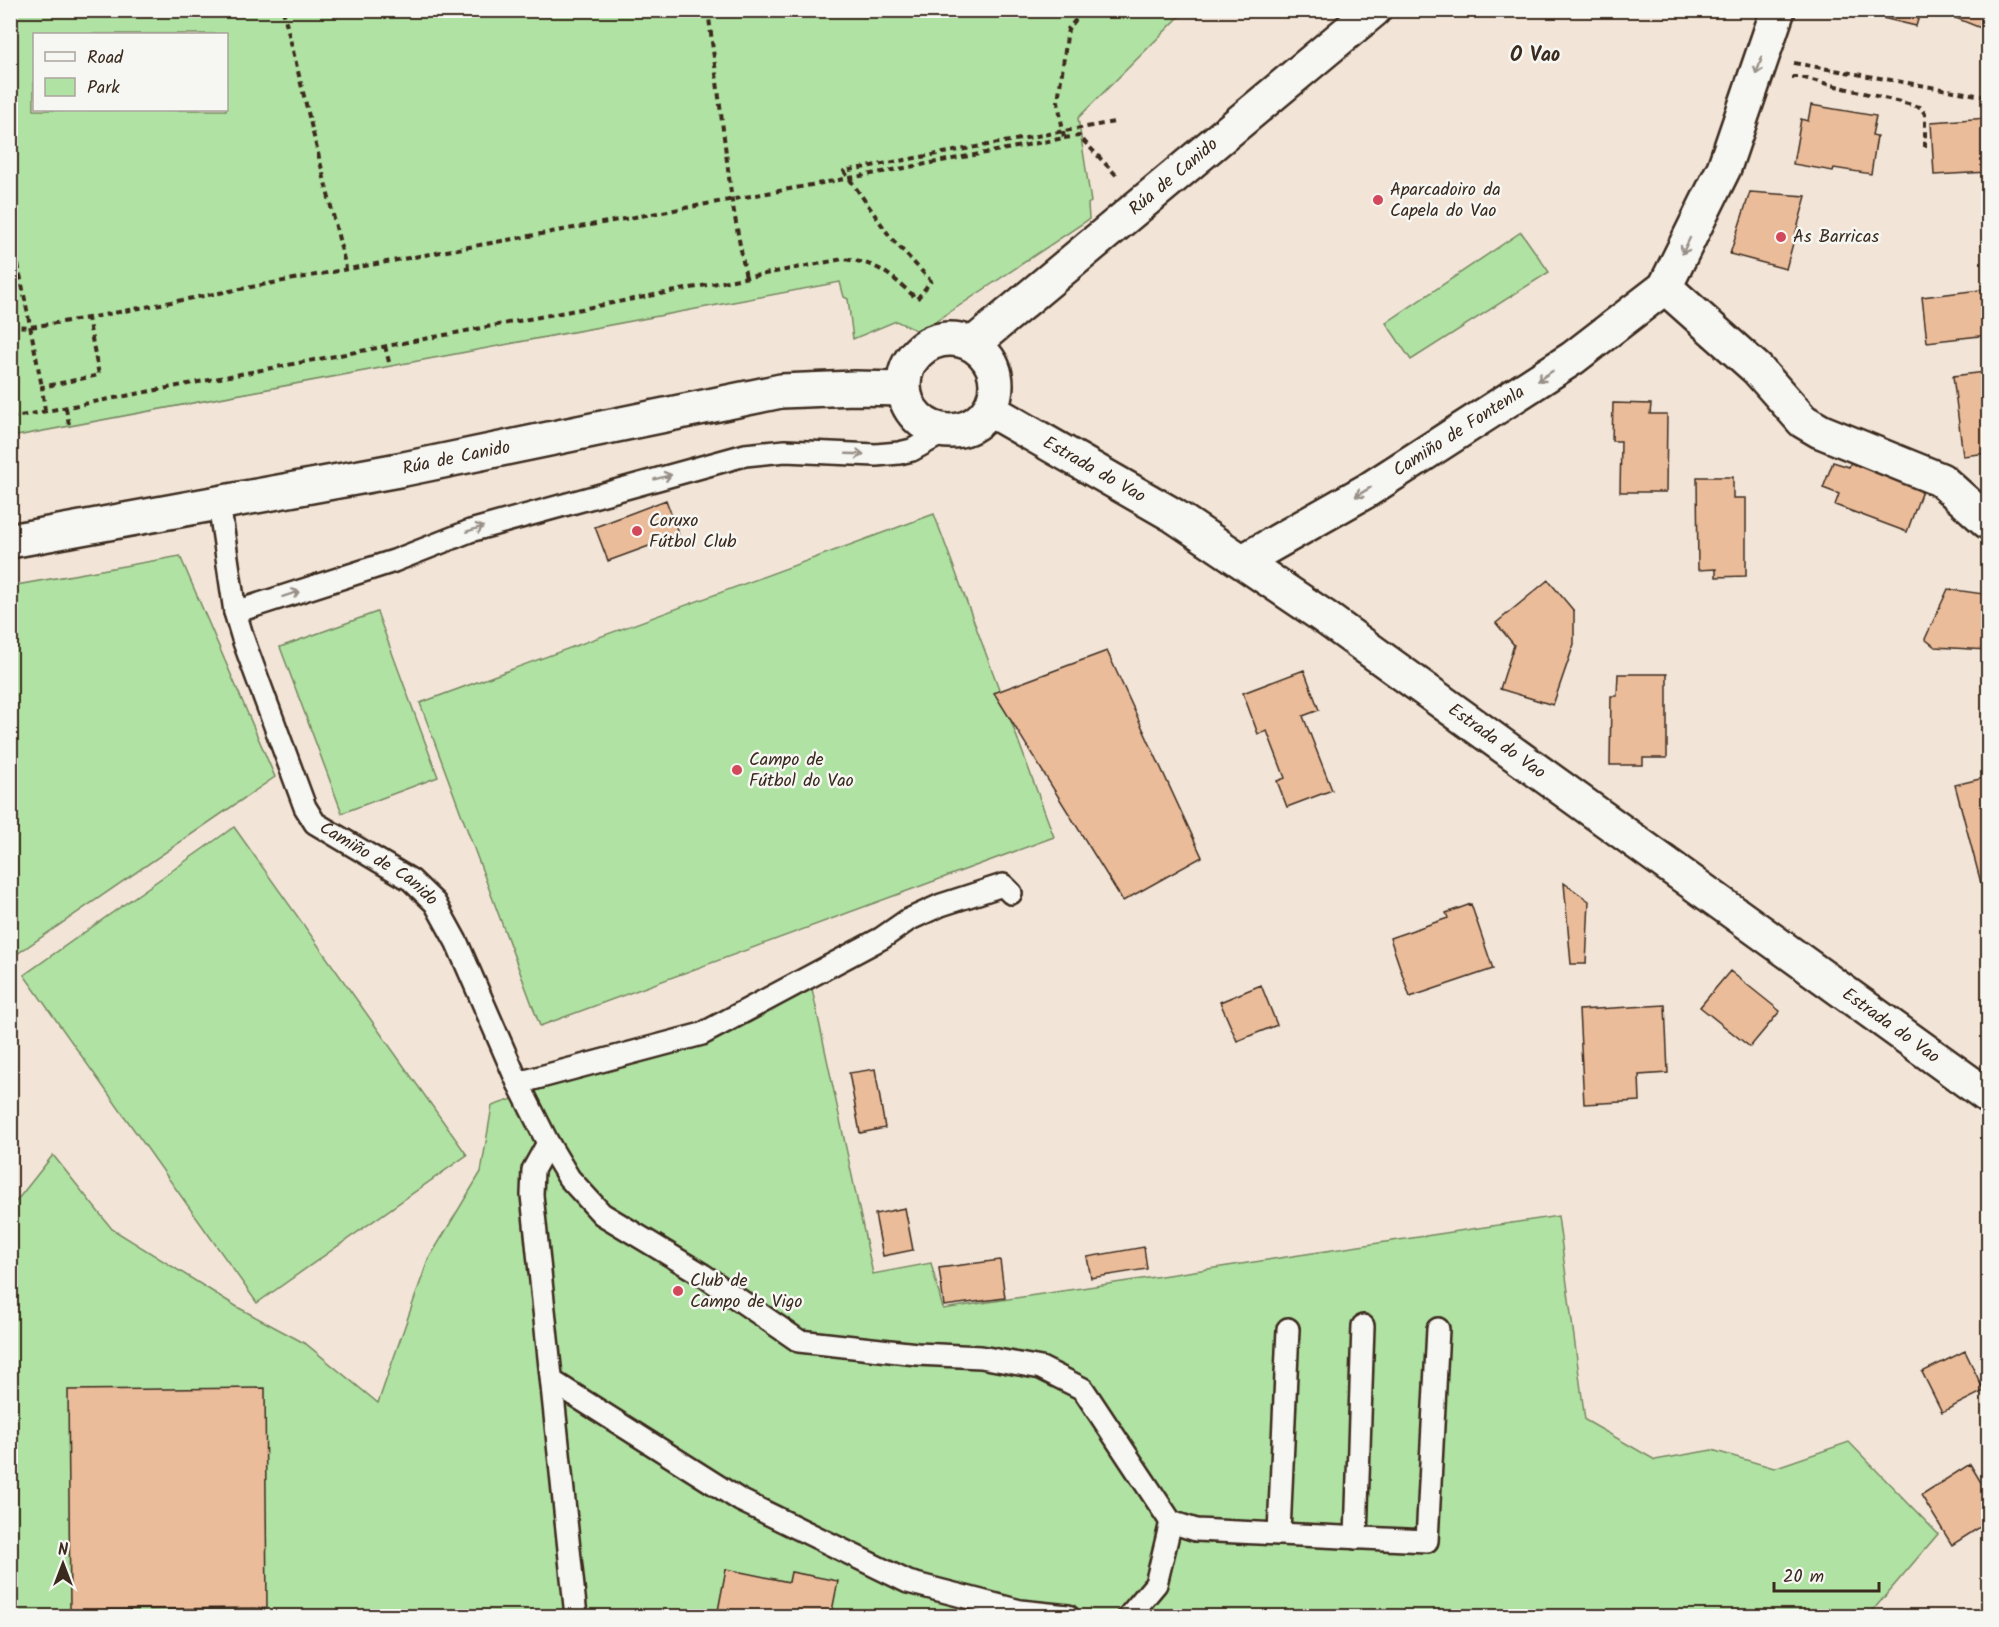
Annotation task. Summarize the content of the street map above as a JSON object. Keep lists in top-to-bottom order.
{
  "streets": {
    "street": ["Rúa de Canido", "Camiño de Fontenla", "Estrada do Vao"],
    "lane": ["Camiño de Canido"]
  },
  "crossings": [
    ["Rúa de Canido", "Estrada do Vao"],
    ["Rúa de Canido", "Camiño de Canido"],
    ["Camiño de Fontenla", "Estrada do Vao"]
  ],
  "one_way": ["Camiño de Fontenla"],
  "districts": ["O Vao"],
  "places": [
    "Aparcadoiro da Capela do Vao",
    "As Barricas",
    "Coruxo Fútbol Club",
    "Campo de Fútbol do Vao",
    "Club de Campo de Vigo"
  ],
  "legend": ["Road", "Park"],
  "scale_bar": "20 m",
  "north": "top"
}
